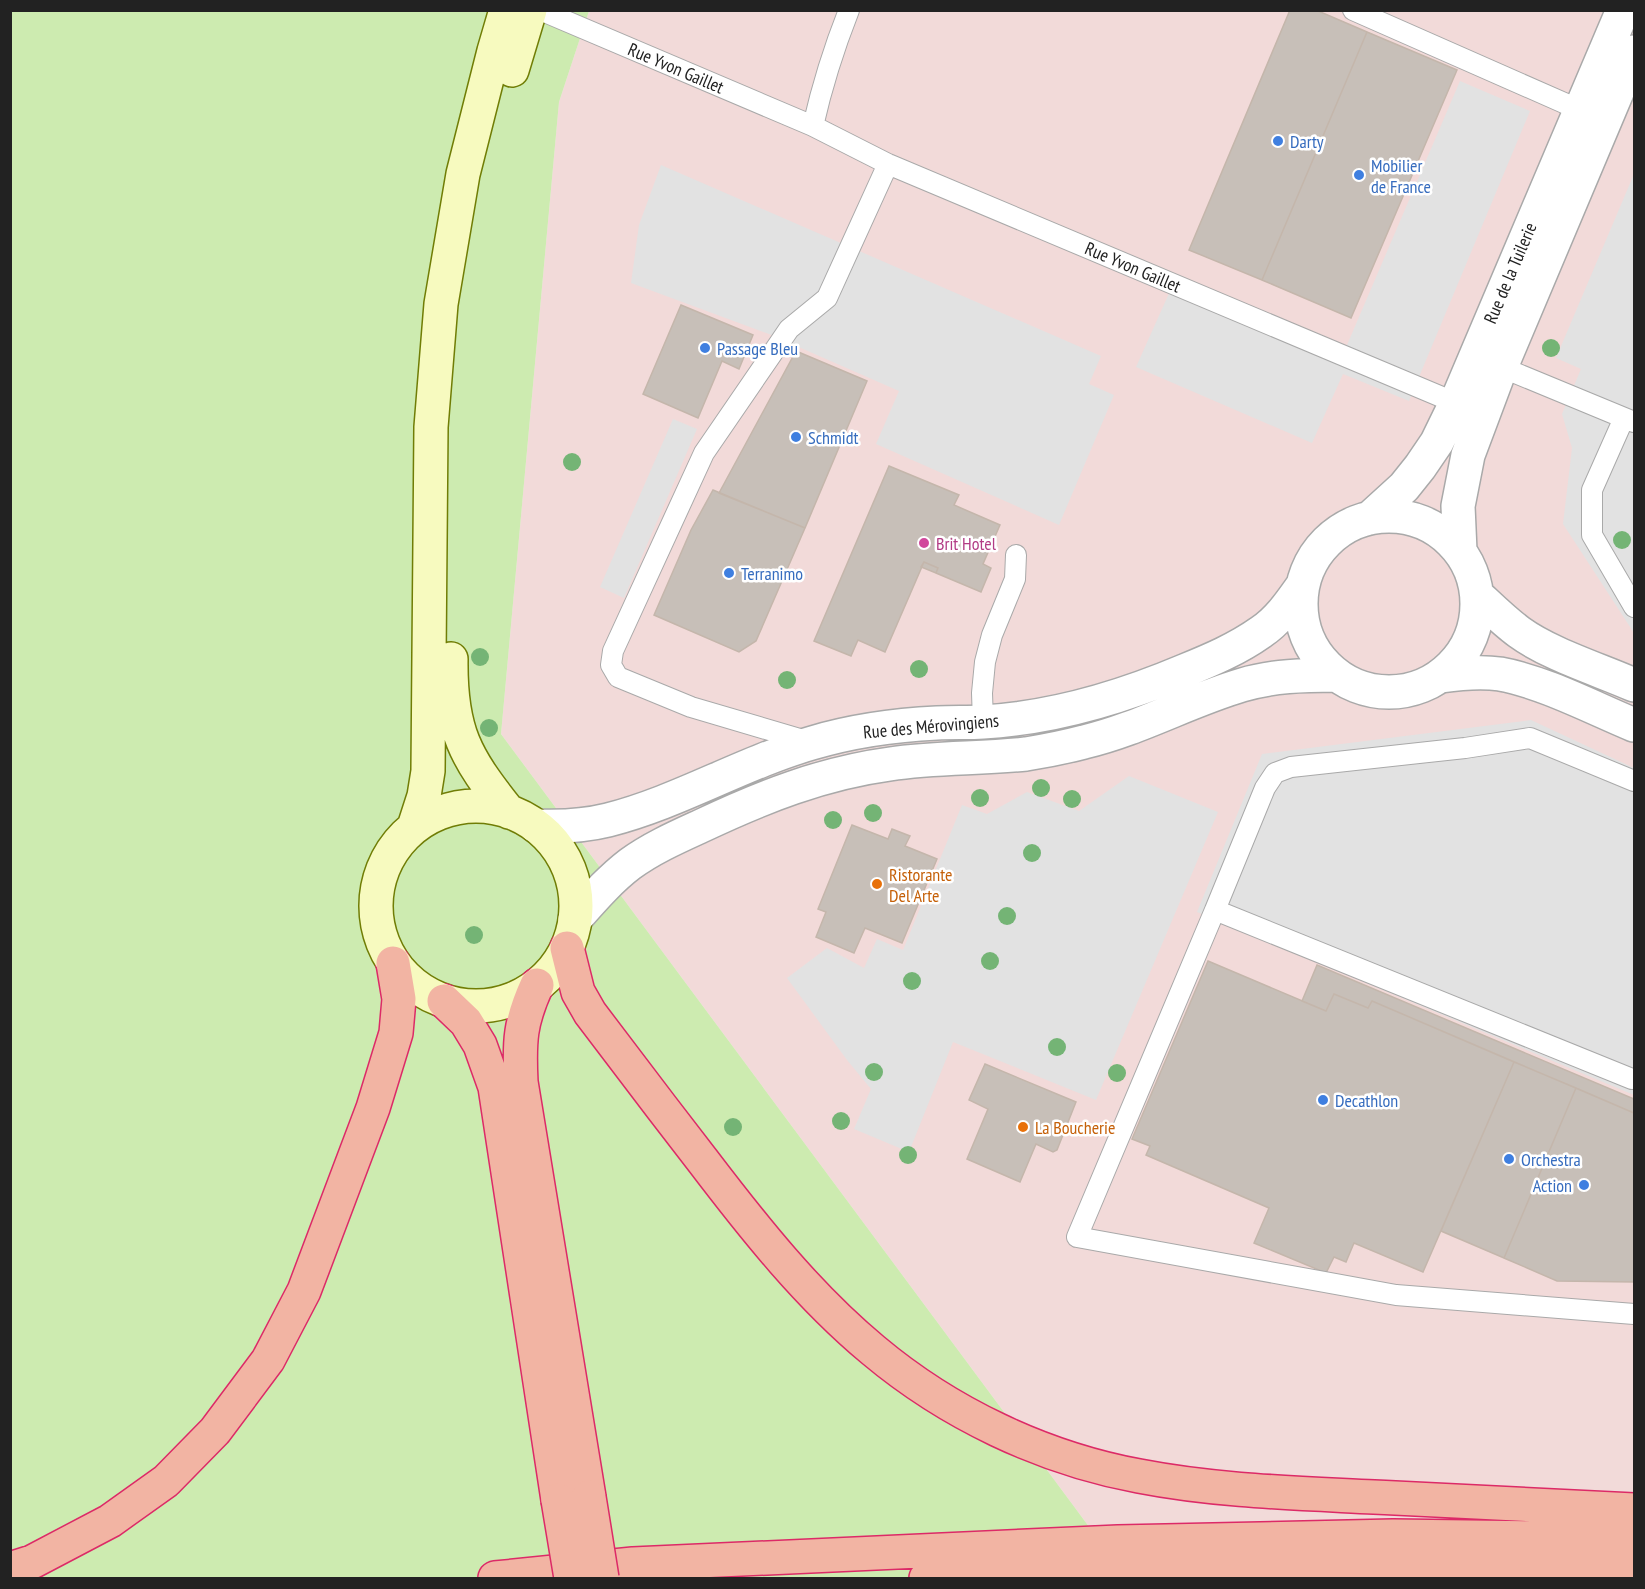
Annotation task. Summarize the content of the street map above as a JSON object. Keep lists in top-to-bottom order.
{
  "streets": {
    "street": ["Rue de la Tuilerie", "Rue des Mérovingiens"],
    "lane": ["Rue Yvon Gaillet"]
  },
  "crossings": [
    ["Rue Yvon Gaillet", "Rue de la Tuilerie"],
    ["Rue de la Tuilerie", "Rue des Mérovingiens"]
  ],
  "places": [
    "Darty",
    "Mobilier de France",
    "Passage Bleu",
    "Schmidt",
    "Brit Hotel",
    "Terranimo",
    "Ristorante Del Arte",
    "Decathlon",
    "La Boucherie",
    "Orchestra",
    "Action"
  ]
}
